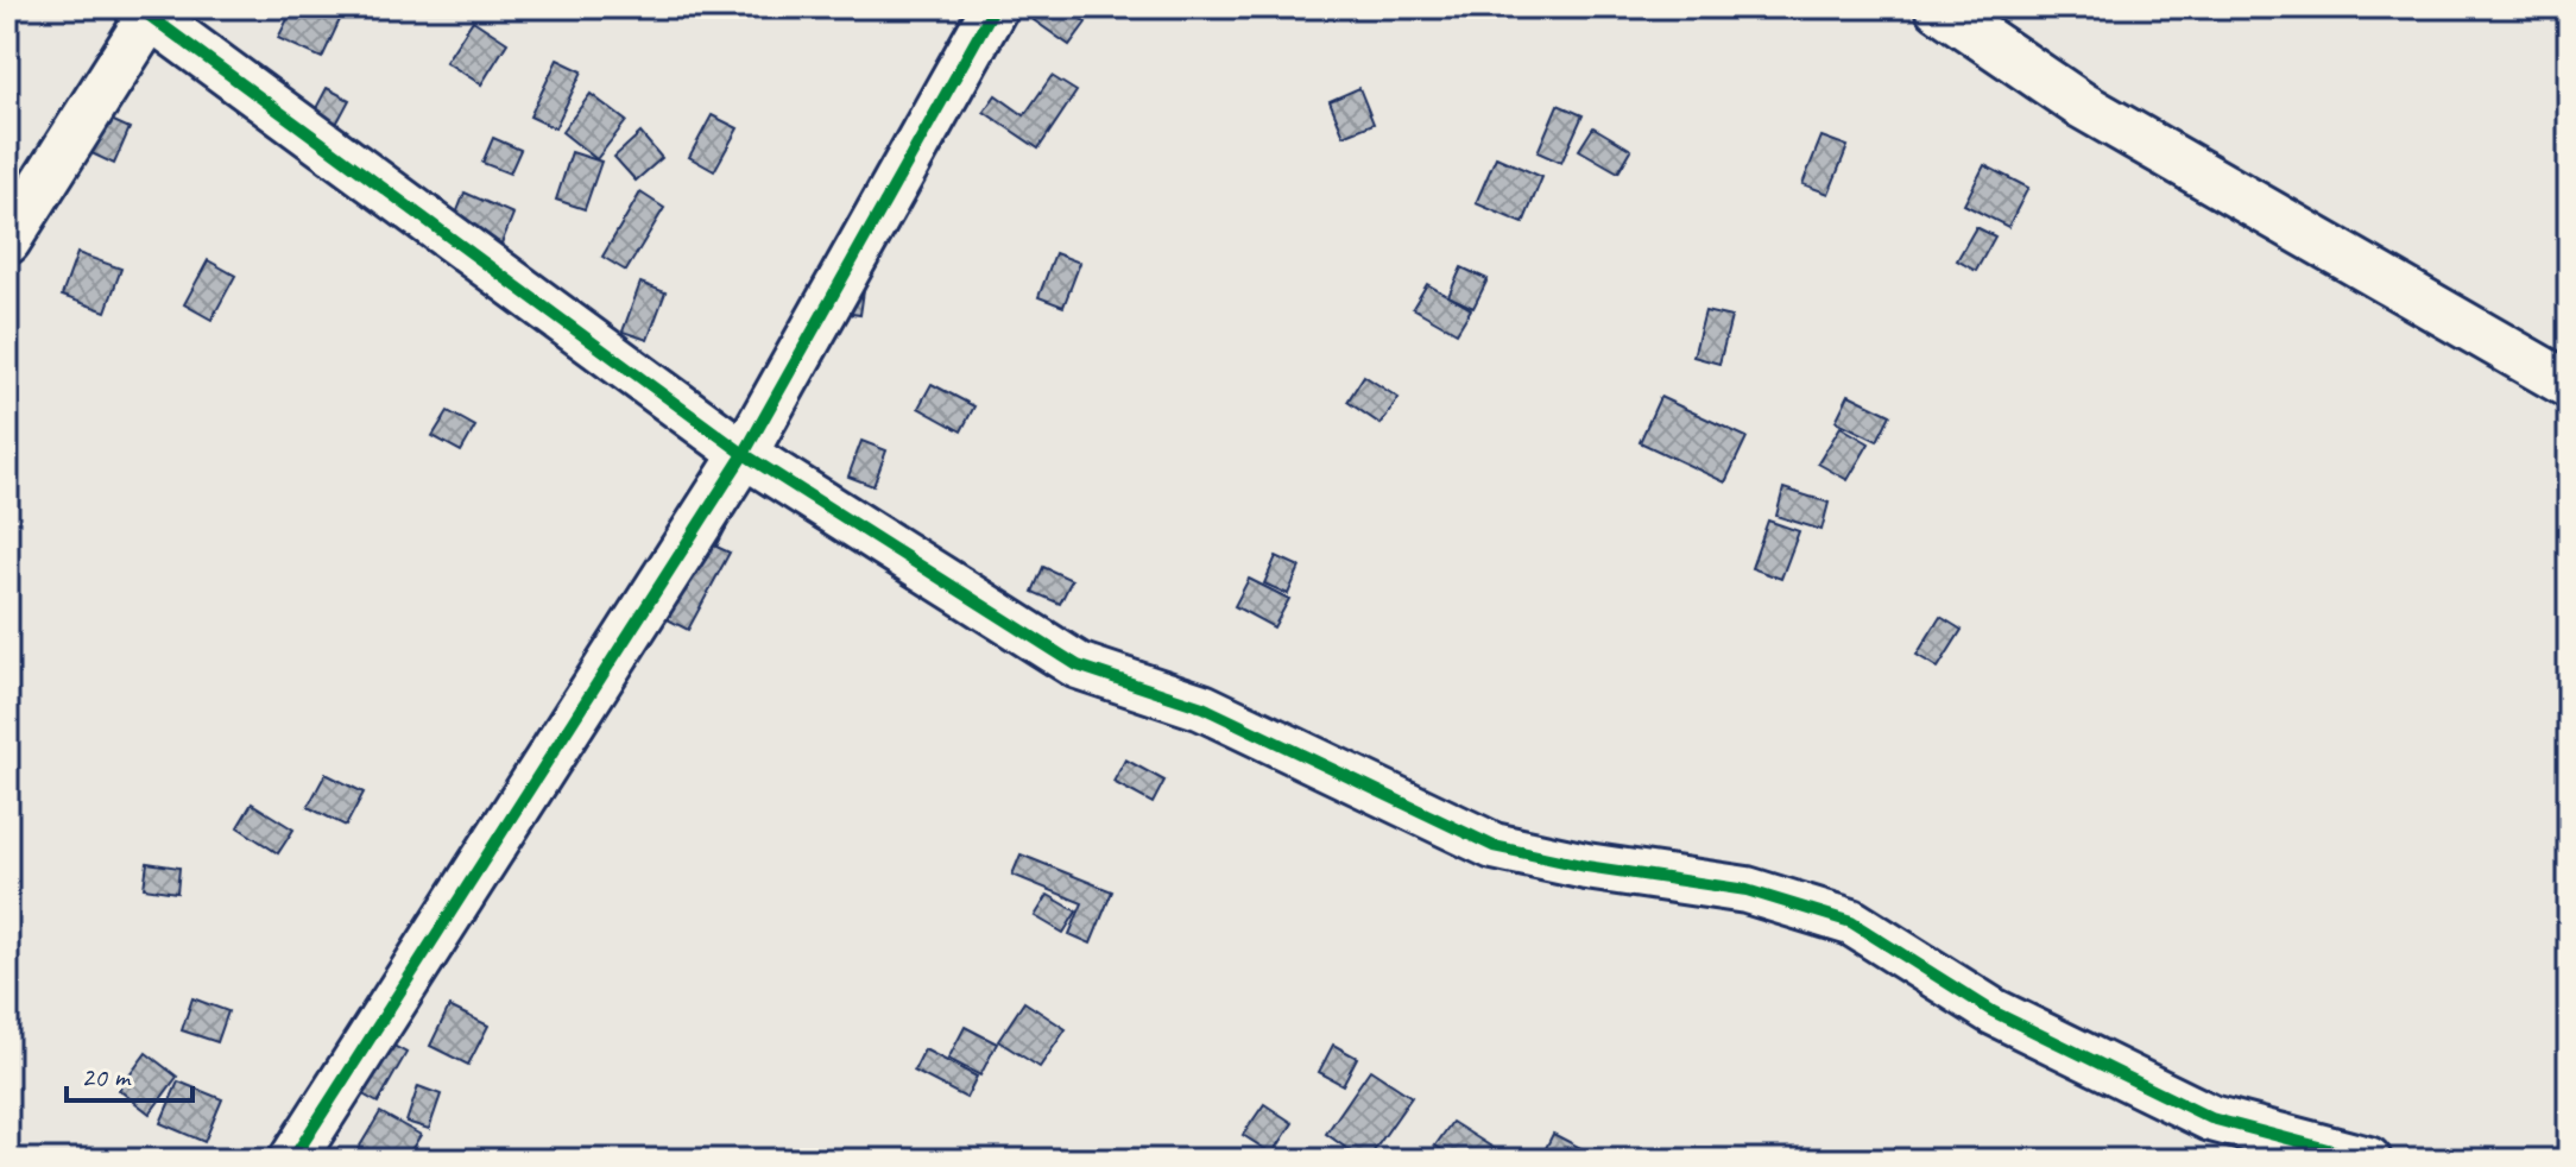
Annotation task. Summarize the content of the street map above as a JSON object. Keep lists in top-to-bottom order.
{
  "scale_bar": "20 m"
}
